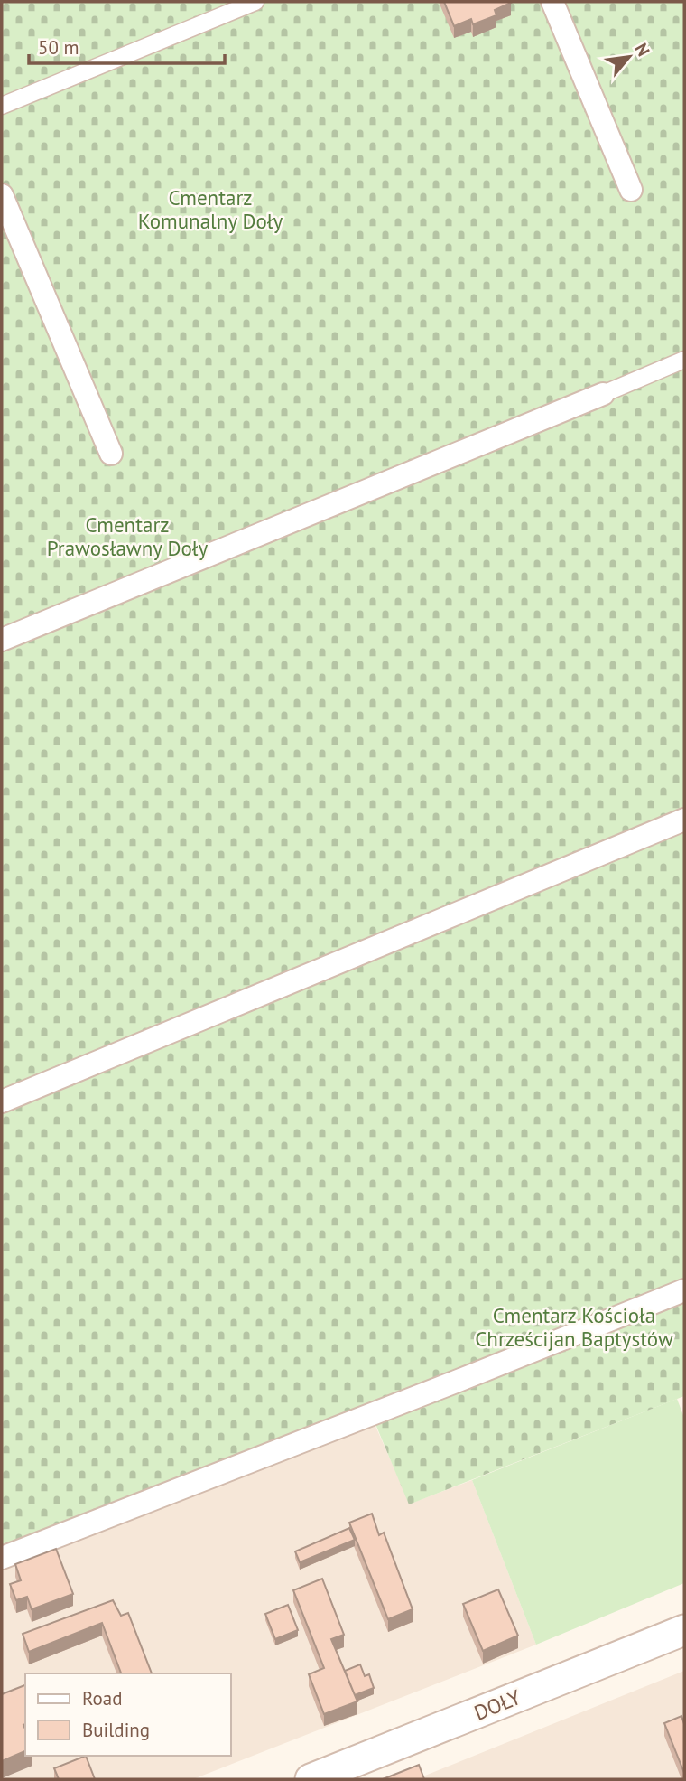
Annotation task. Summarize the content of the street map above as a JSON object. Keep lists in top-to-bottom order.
{
  "streets": {
    "street": ["DOŁY"]
  },
  "parks": ["Cmentarz Komunalny Doły", "Cmentarz Prawosławny Doły", "Cmentarz Kościoła Chrześcijan Baptystów"],
  "legend": ["Road", "Building"],
  "scale_bar": "50 m",
  "north": "top right"
}
